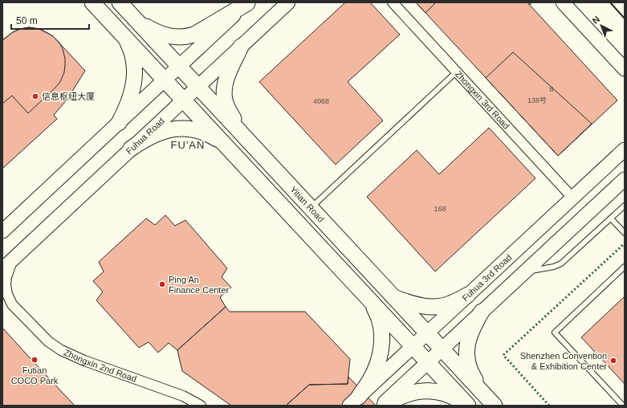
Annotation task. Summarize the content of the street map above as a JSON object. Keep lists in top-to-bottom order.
{
  "streets": {
    "main road": ["Yitian Road"],
    "street": [
      "Zhongxin 3rd Road",
      "Fuhua Road",
      "Fuhua 3rd Road",
      "Zhongxin 2nd Road"
    ]
  },
  "crossings": [
    ["Zhongxin 3rd Road", "Fuhua 3rd Road"],
    ["Fuhua Road", "Yitian Road"],
    ["Fuhua Road", "Zhongxin 2nd Road"],
    ["Yitian Road", "Fuhua 3rd Road"]
  ],
  "districts": ["FU'AN"],
  "places": [
    "信息枢纽大厦",
    "Ping An Finance Center",
    "Futian COCO Park",
    "Shenzhen Convention & Exhibition Center"
  ],
  "house_numbers": [
    "8",
    "138号",
    "4068",
    "168"
  ],
  "scale_bar": "50 m",
  "north": "top left"
}
